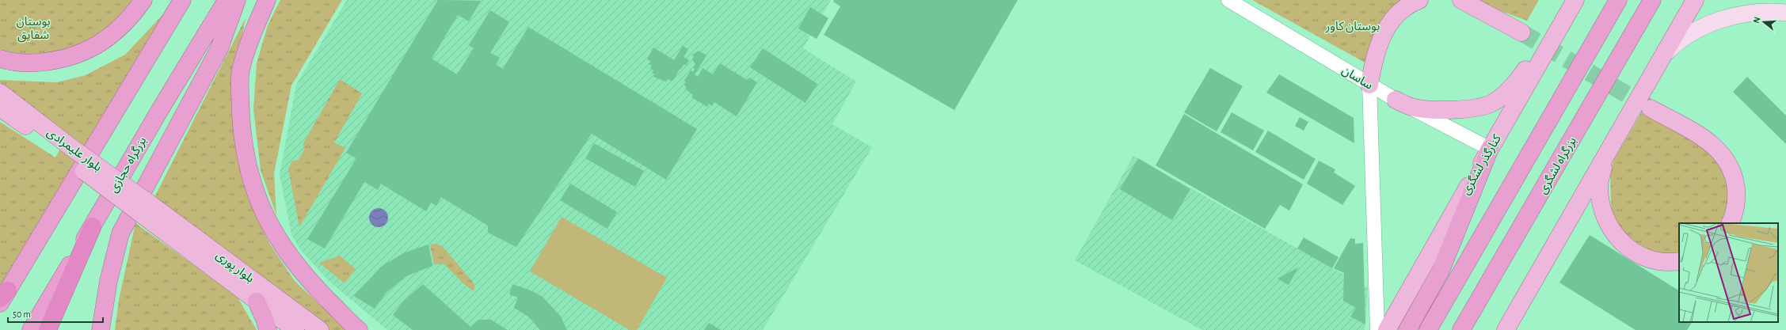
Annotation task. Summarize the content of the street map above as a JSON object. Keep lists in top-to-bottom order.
{
  "streets": {
    "highway": ["بزرگراه حجازی", "بزرگراه لشگری"],
    "main road": ["بلوار علیمرادی", "کنارگذر لشگری", "بلوار پوری"],
    "street": ["ساسان"]
  },
  "crossings": [
    ["ساسان", "کنارگذر لشگری"],
    ["بلوار علیمرادی", "بلوار پوری"]
  ],
  "parks": ["بوستان شقایق", "بوستان کاور"],
  "scale_bar": "50 m",
  "north": "left"
}
